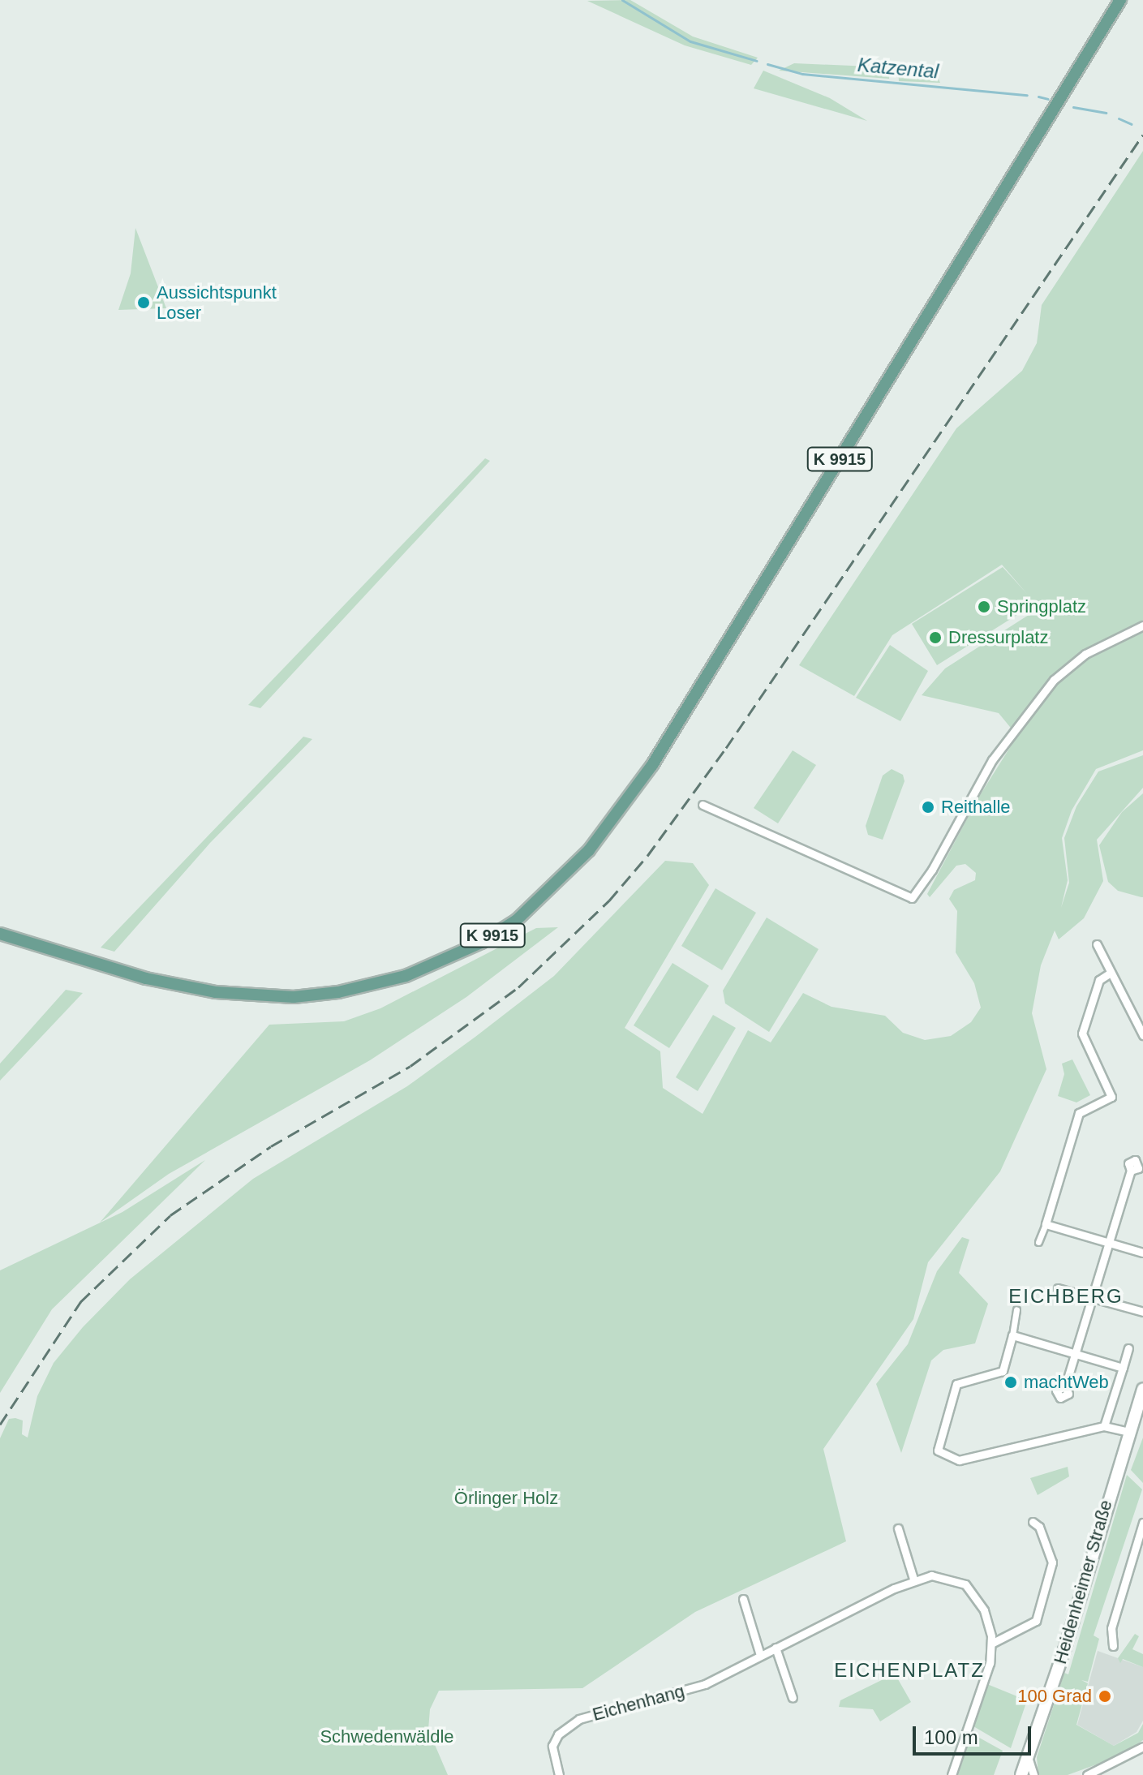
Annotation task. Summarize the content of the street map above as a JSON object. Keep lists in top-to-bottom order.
{
  "streets": {
    "main road": ["K 9915", "Heidenheimer Straße"],
    "street": ["Eichenhang"]
  },
  "districts": ["EICHBERG", "EICHENPLATZ"],
  "water": ["Katzental"],
  "parks": ["Örlinger Holz", "Schwedenwäldle"],
  "places": [
    "Aussichtspunkt Loser",
    "Springplatz",
    "Dressurplatz",
    "Reithalle",
    "machtWeb",
    "100 Grad"
  ],
  "scale_bar": "100 m"
}
